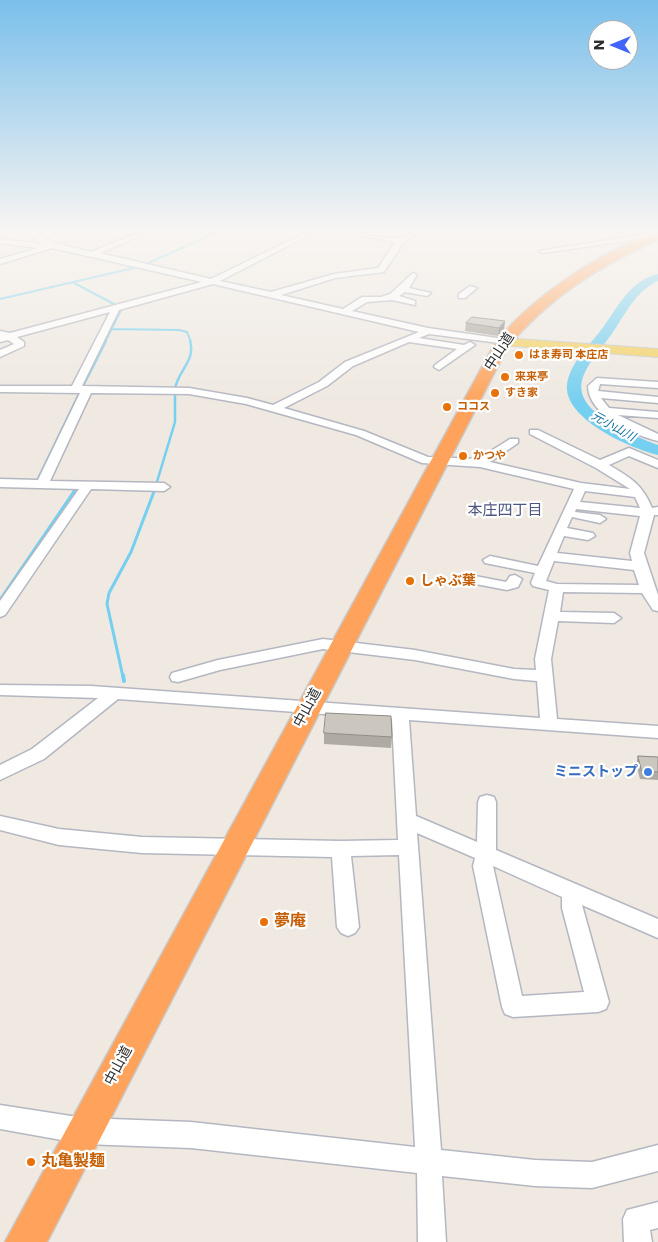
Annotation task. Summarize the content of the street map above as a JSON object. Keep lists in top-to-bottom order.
{
  "streets": {
    "highway": ["中山道"]
  },
  "districts": ["本庄四丁目"],
  "water": ["元小山川"],
  "places": [
    "はま寿司 本庄店",
    "来来亭",
    "すき家",
    "ココス",
    "かつや",
    "しゃぶ葉",
    "ミニストップ",
    "夢庵",
    "丸亀製麺"
  ],
  "north": "left"
}
